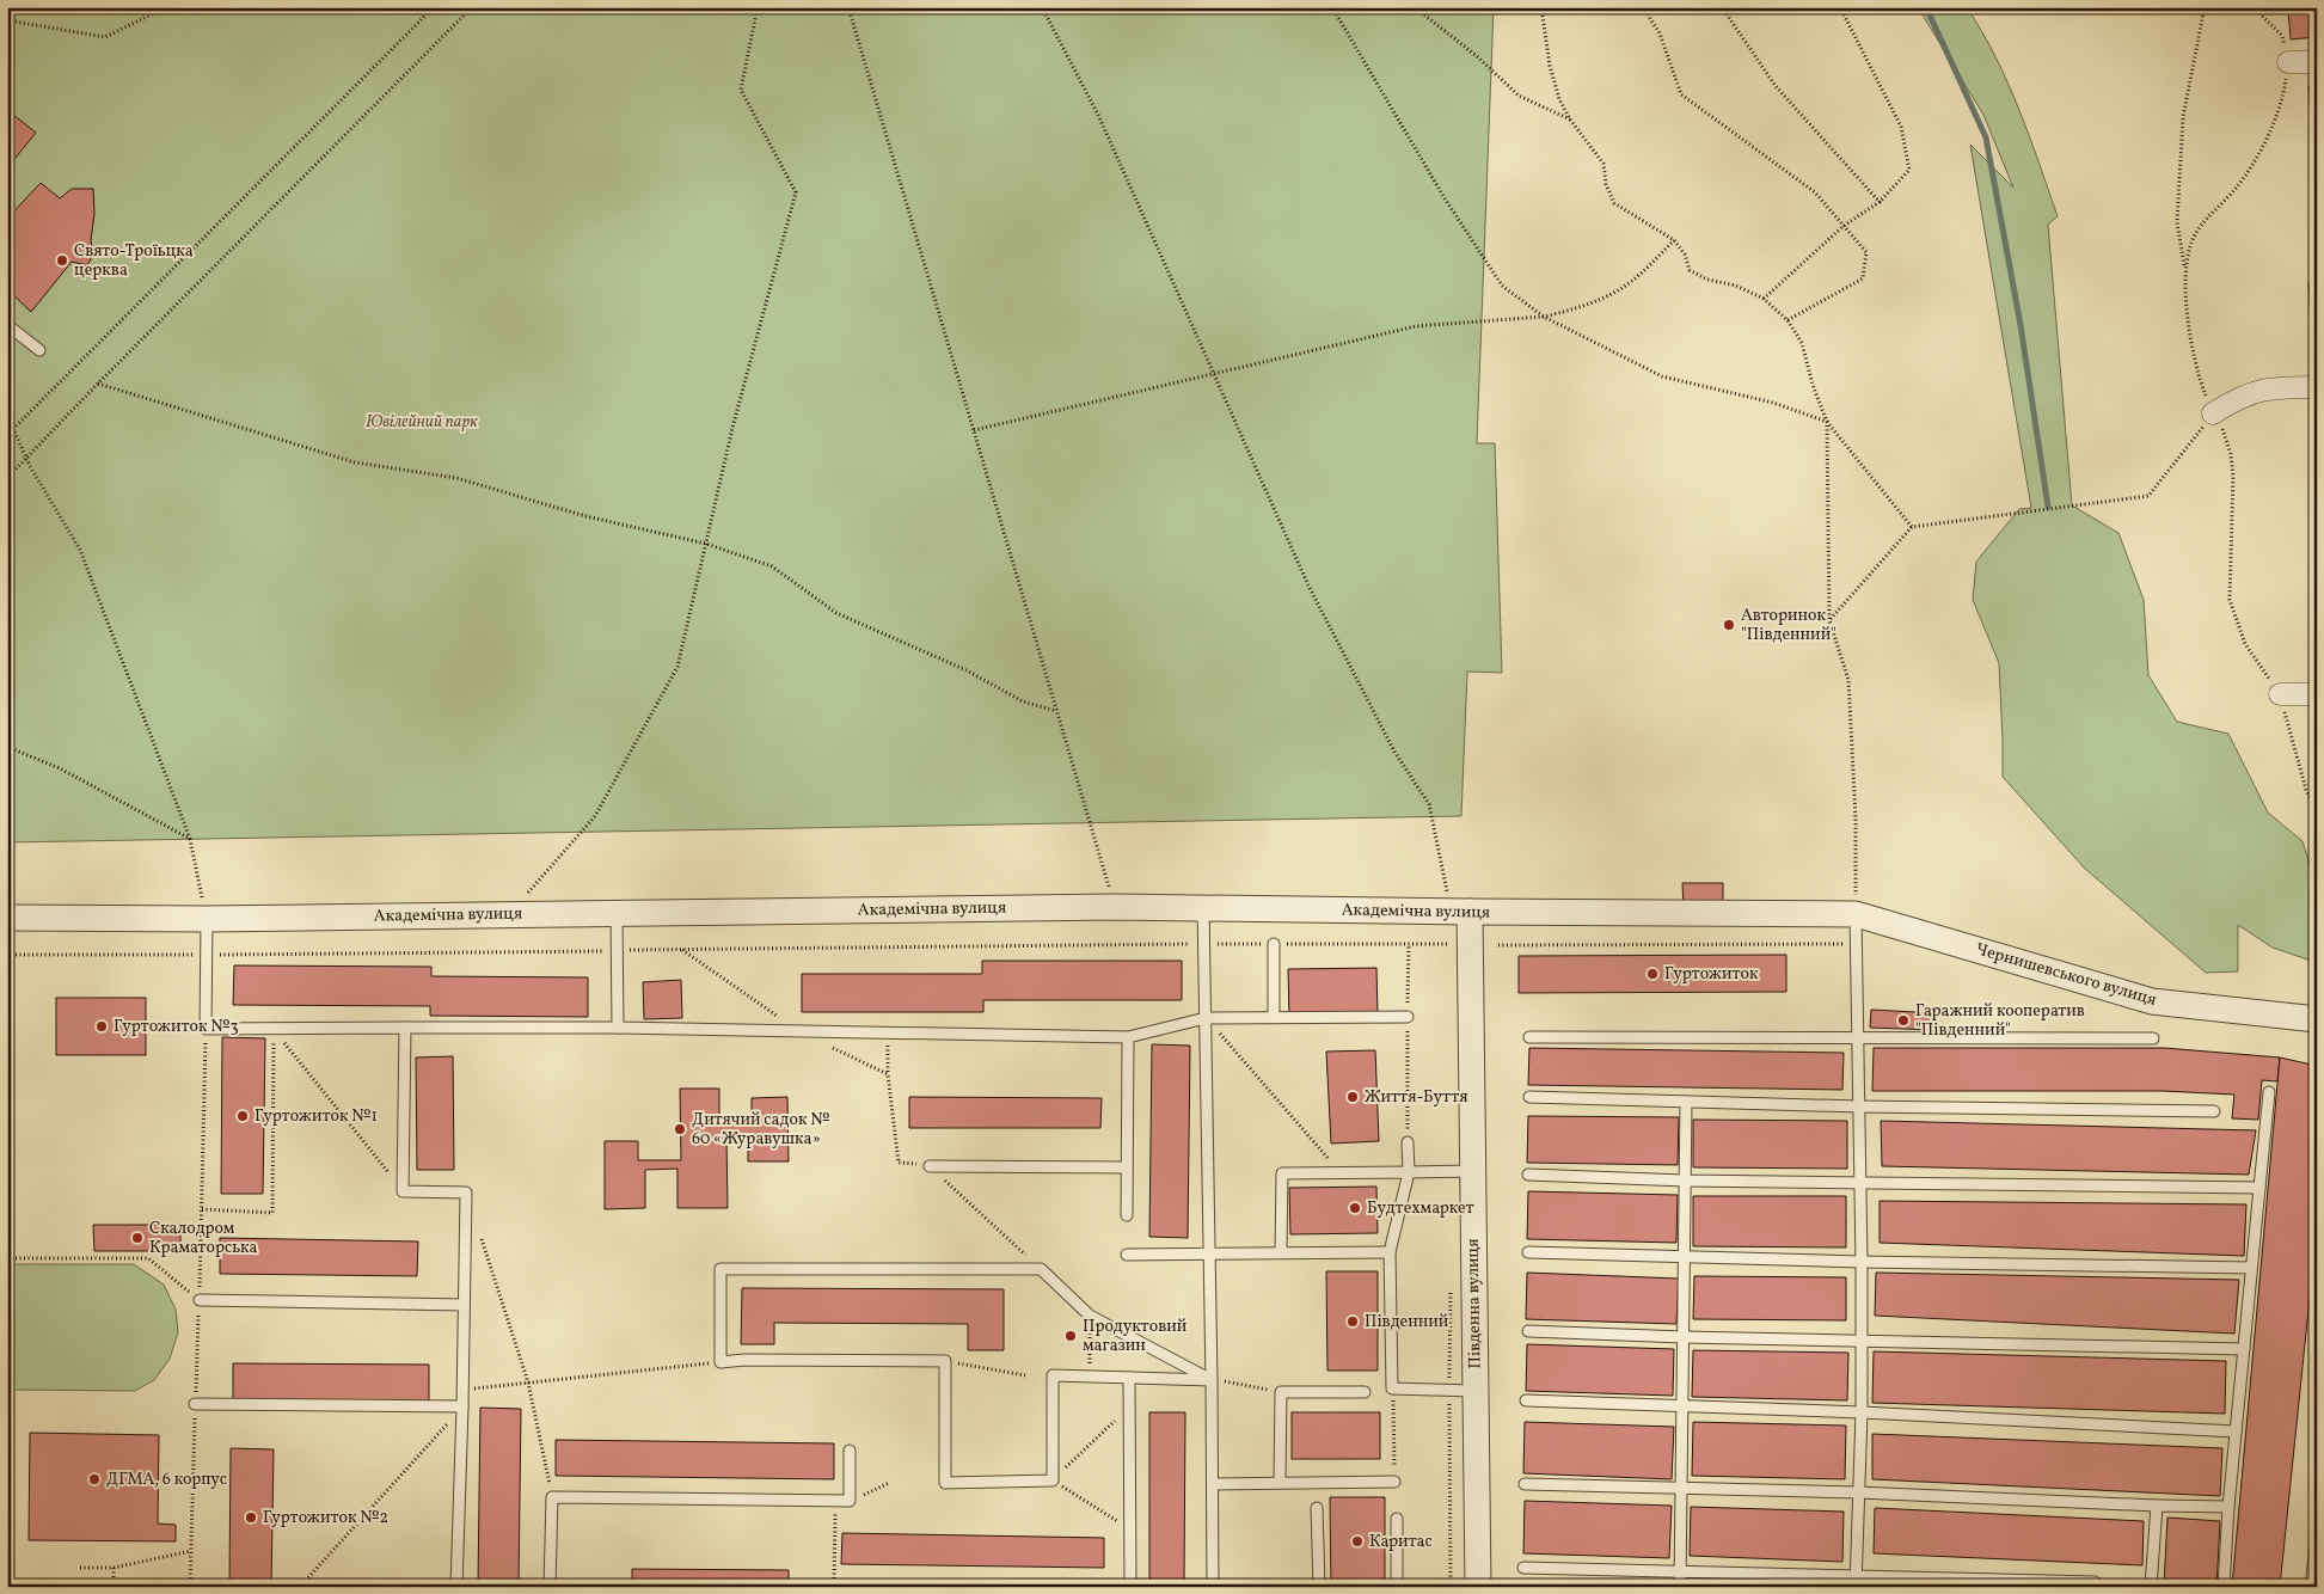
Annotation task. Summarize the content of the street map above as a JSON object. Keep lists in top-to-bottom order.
{
  "streets": {
    "street": ["Академічна вулиця", "Чернишевського вулиця", "Південна вулиця"]
  },
  "crossings": [
    ["Академічна вулиця", "Чернишевського вулиця"],
    ["Академічна вулиця", "Південна вулиця"]
  ],
  "parks": ["Ювілейний парк"],
  "places": [
    "Свято-Троїьцка церква",
    "Авторинок \"Південний\"",
    "Гуртожиток",
    "Гаражний кооператив \"Південний\"",
    "Гуртожиток №3",
    "Життя-Буття",
    "Гуртожиток №1",
    "Дитячий садок № 60 «Журавушка»",
    "Будтехмаркет",
    "Скалодром Краматорська",
    "Південний",
    "Продуктовий магазин",
    "ДГМА, 6 корпус",
    "Гуртожиток №2",
    "Каритас"
  ]
}
